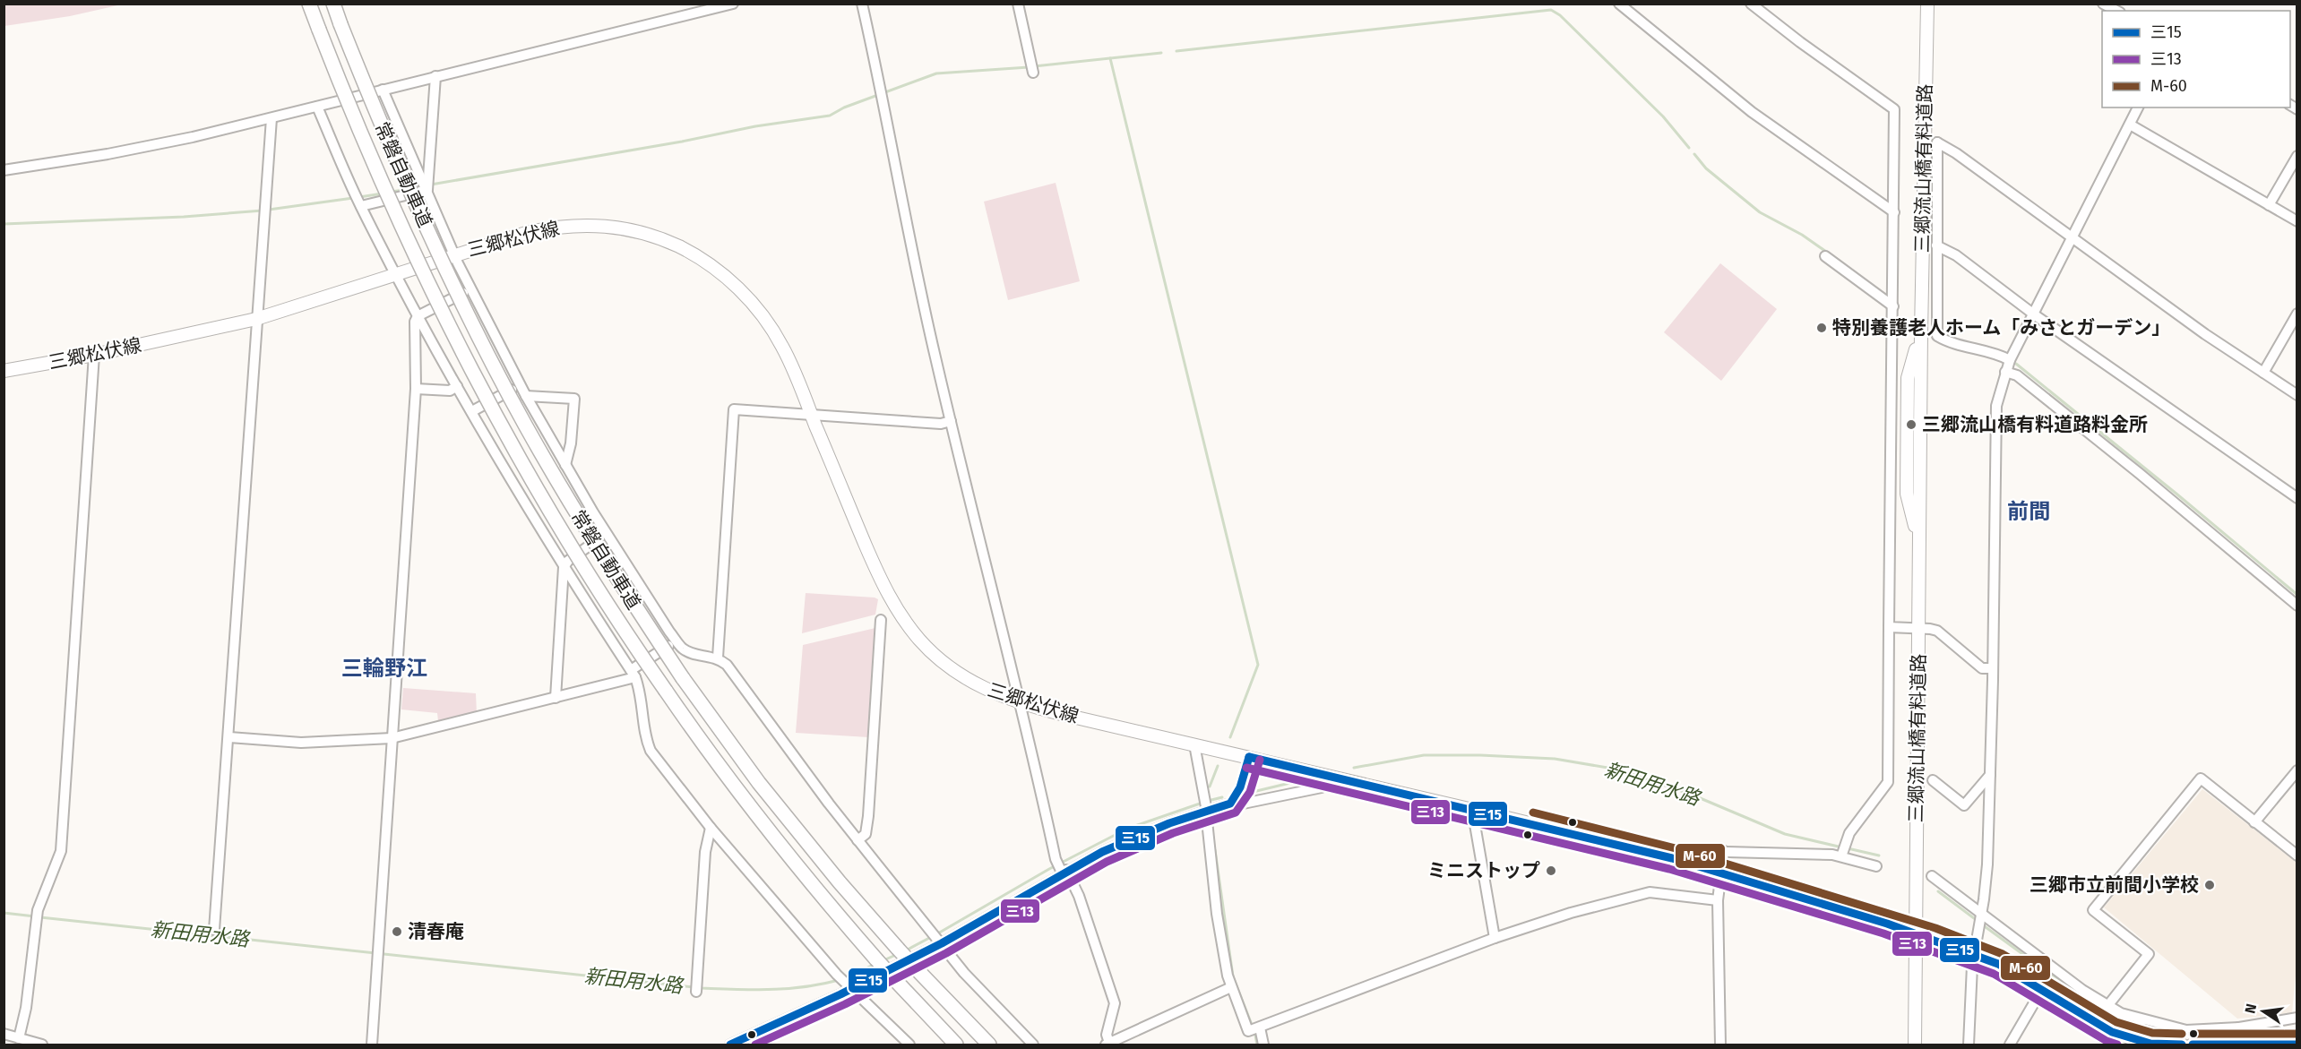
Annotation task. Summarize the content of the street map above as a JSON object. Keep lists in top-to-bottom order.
{
  "streets": {
    "highway": ["常磐自動車道"],
    "main road": ["三郷流山橋有料道路", "三郷松伏線"]
  },
  "crossings": [
    ["三郷流山橋有料道路", "三郷松伏線"]
  ],
  "districts": ["前間", "三輪野江"],
  "water": ["新田用水路"],
  "places": [
    "特別養護老人ホーム「みさとガーデン」",
    "三郷流山橋有料道路料金所",
    "ミニストップ",
    "三郷市立前間小学校",
    "清春庵"
  ],
  "lines": ["transit line 三15", "transit line 三13", "transit line M-60"],
  "legend": ["三15", "三13", "M-60"],
  "north": "left"
}
